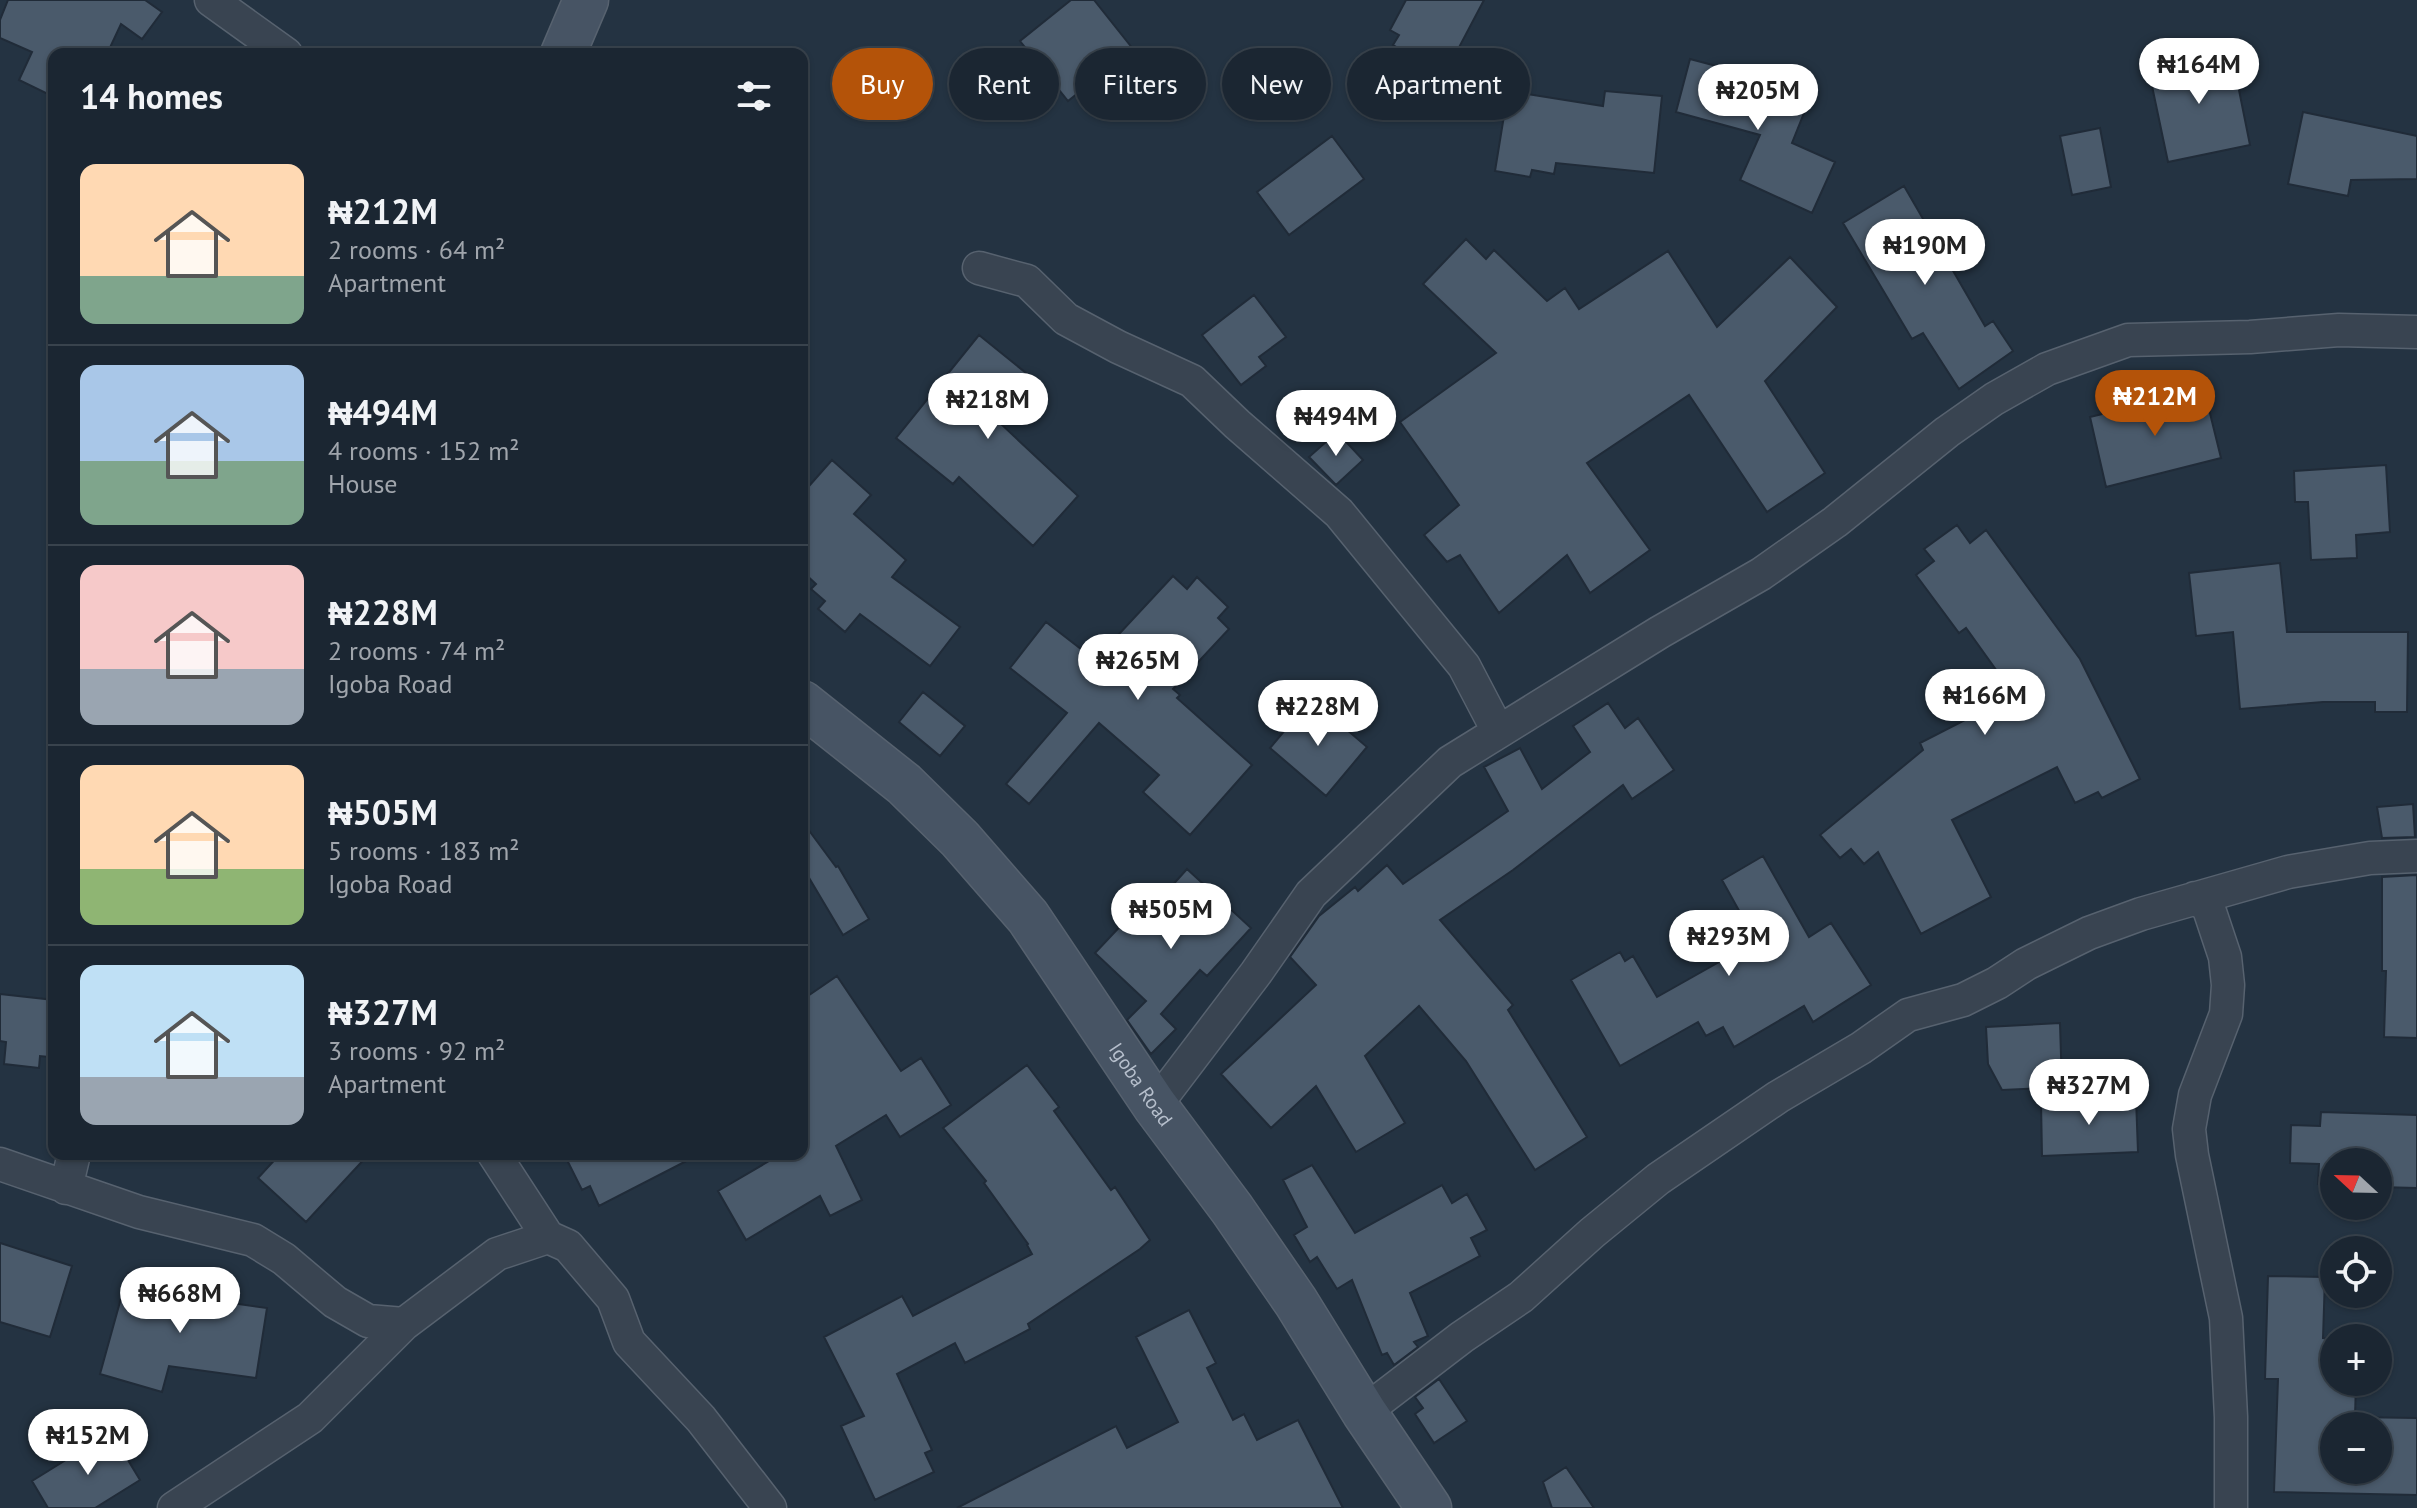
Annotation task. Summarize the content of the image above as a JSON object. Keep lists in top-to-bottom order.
{
  "streets": {
    "street": ["Igoba Road"]
  },
  "north": "left",
  "page": {
    "price": [
      "₦164M",
      "₦205M",
      "₦190M",
      "₦212M",
      "₦218M",
      "₦494M",
      "₦265M",
      "₦166M",
      "₦228M",
      "₦505M",
      "₦293M",
      "₦327M",
      "₦668M",
      "₦152M"
    ],
    "chip": [
      "Buy",
      "Rent",
      "Filters",
      "New",
      "Apartment"
    ],
    "heading": "14 homes",
    "list": [
      {
        "name": "₦212M",
        "note": "2 rooms · 64 m² · Apartment"
      },
      {
        "name": "₦494M",
        "note": "4 rooms · 152 m² · House"
      },
      {
        "name": "₦228M",
        "note": "2 rooms · 74 m² · Igoba Road"
      },
      {
        "name": "₦505M",
        "note": "5 rooms · 183 m² · Igoba Road"
      },
      {
        "name": "₦327M",
        "note": "3 rooms · 92 m² · Apartment"
      }
    ],
    "map_buttons": ["+", "−"]
  }
}
